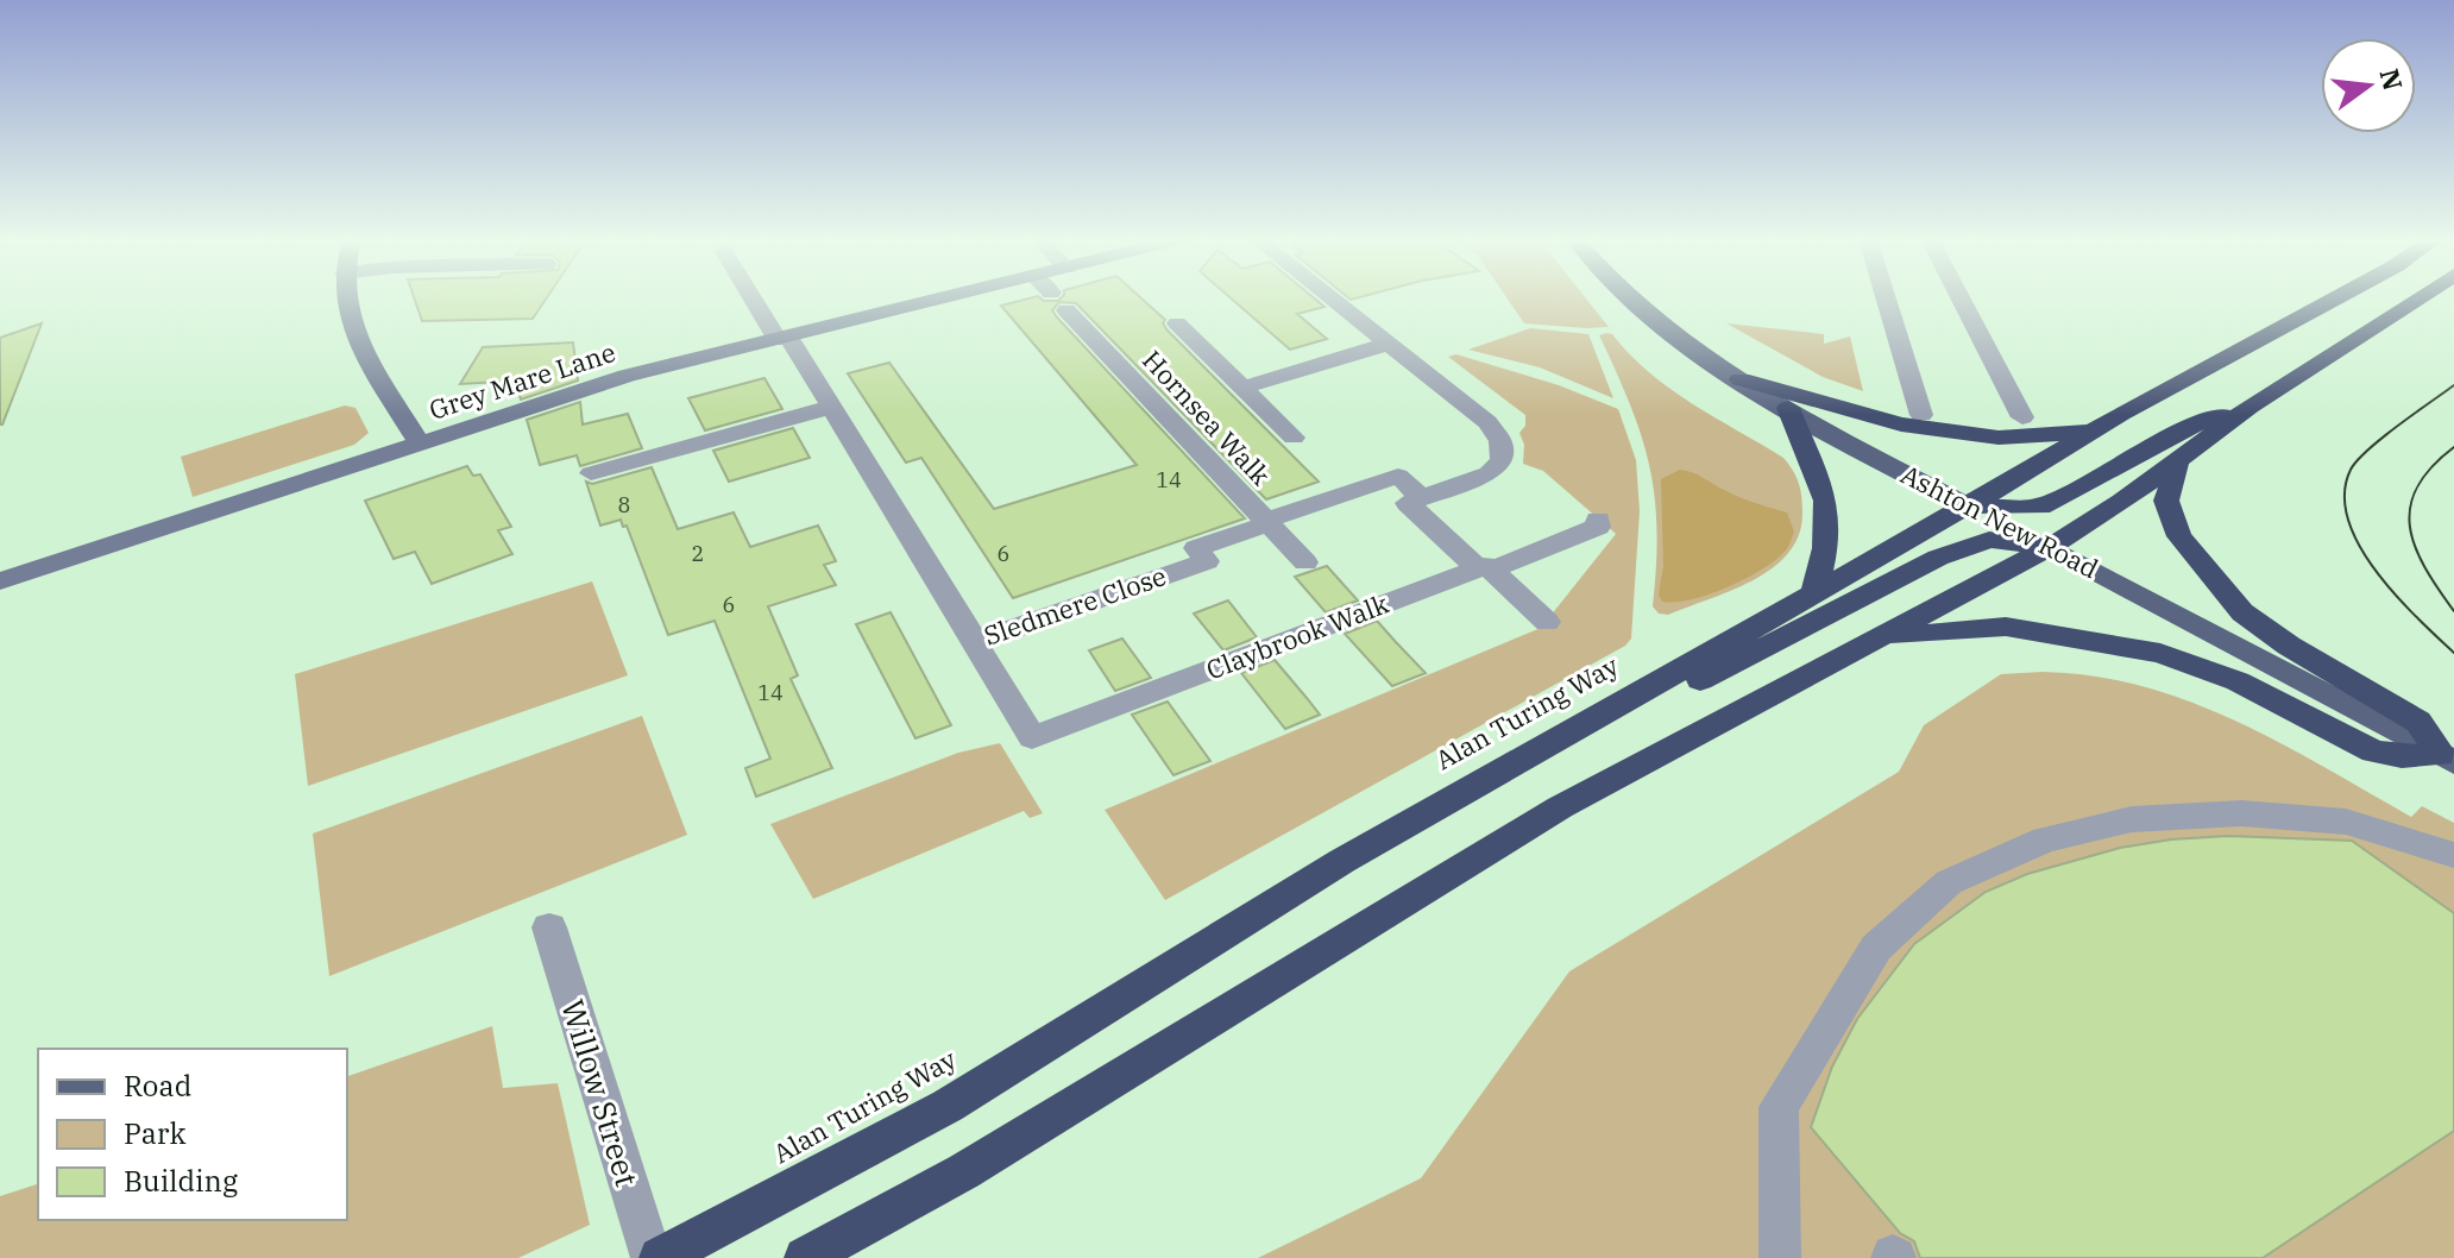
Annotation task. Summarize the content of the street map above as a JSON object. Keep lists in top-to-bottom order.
{
  "streets": {
    "highway": ["Ashton New Road", "Alan Turing Way"],
    "street": [
      "Grey Mare Lane",
      "Hornsea Walk",
      "Sledmere Close",
      "Claybrook Walk",
      "Willow Street"
    ]
  },
  "crossings": [
    ["Grey Mare Lane", "Sledmere Close"],
    ["Hornsea Walk", "Sledmere Close"],
    ["Ashton New Road", "Alan Turing Way"],
    ["Sledmere Close", "Claybrook Walk"]
  ],
  "house_numbers": [
    "14",
    "8",
    "2",
    "6",
    "6",
    "14"
  ],
  "legend": ["Road", "Park", "Building"],
  "north": "right"
}
